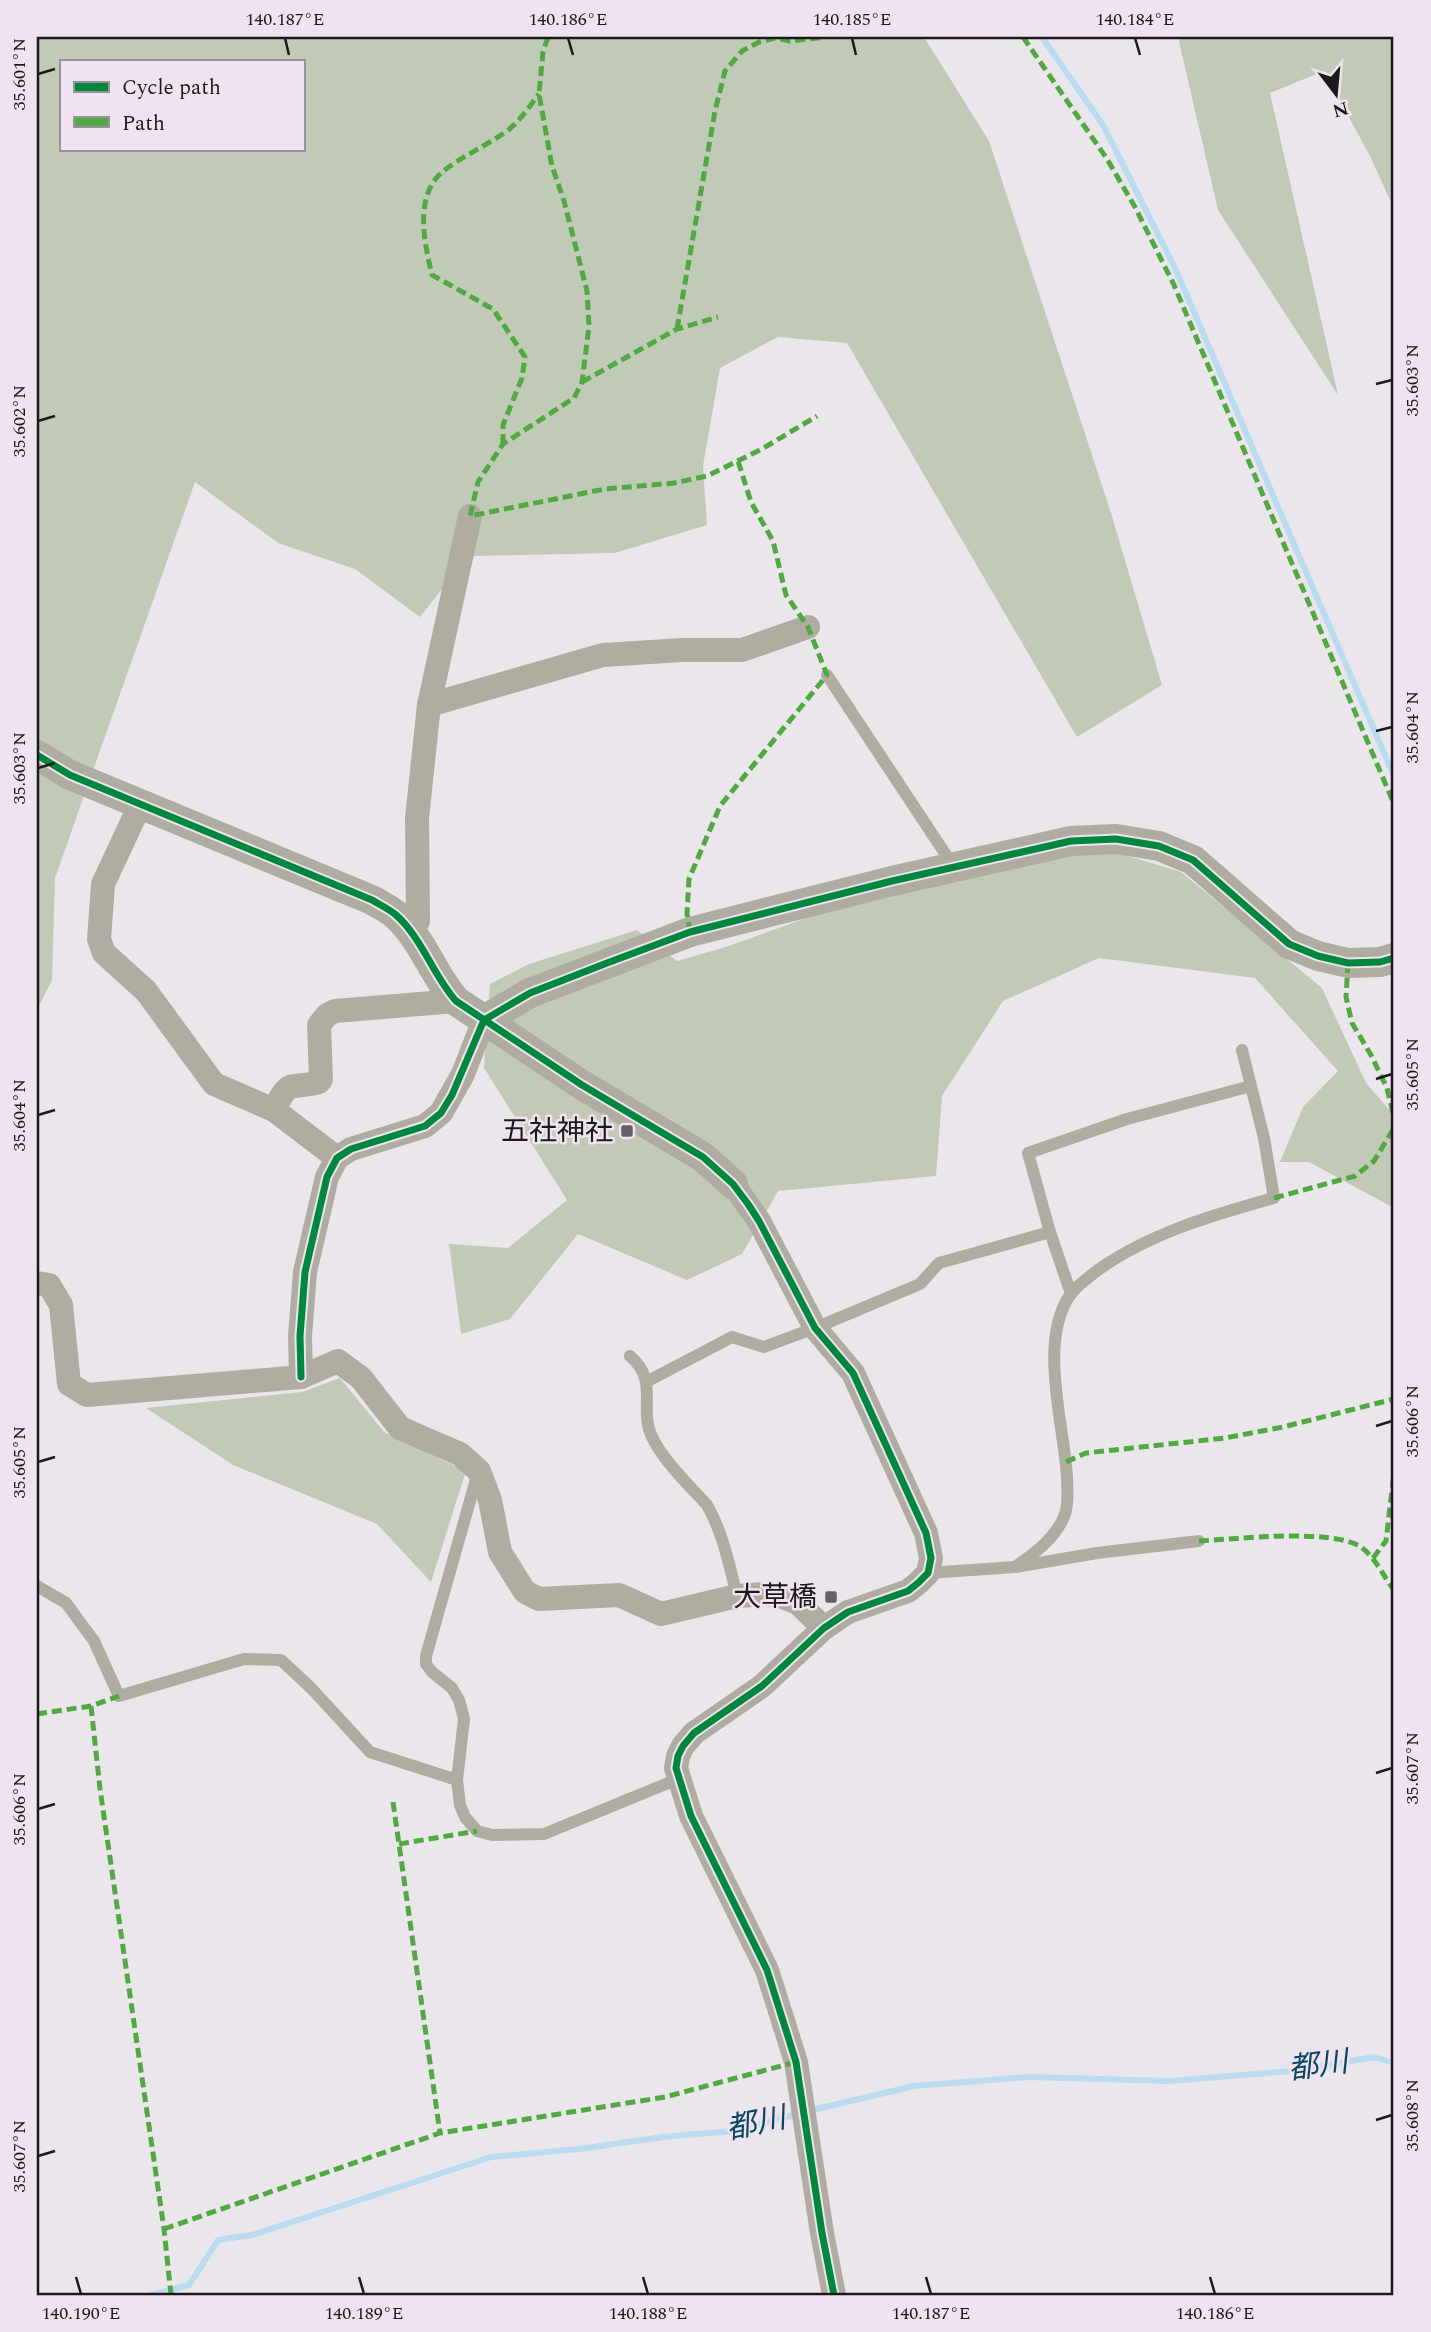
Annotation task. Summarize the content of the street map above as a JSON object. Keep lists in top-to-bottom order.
{
  "water": ["都川"],
  "places": {
    "transit": ["五社神社", "大草橋"]
  },
  "legend": ["Cycle path", "Path"],
  "north": "bottom",
  "coordinates": [
    "140.187°E",
    "140.186°E",
    "140.185°E",
    "140.184°E",
    "35.601°N",
    "35.603°N",
    "35.602°N",
    "35.604°N",
    "35.605°N",
    "35.606°N",
    "35.607°N",
    "35.608°N",
    "140.190°E",
    "140.189°E",
    "140.188°E"
  ]
}
